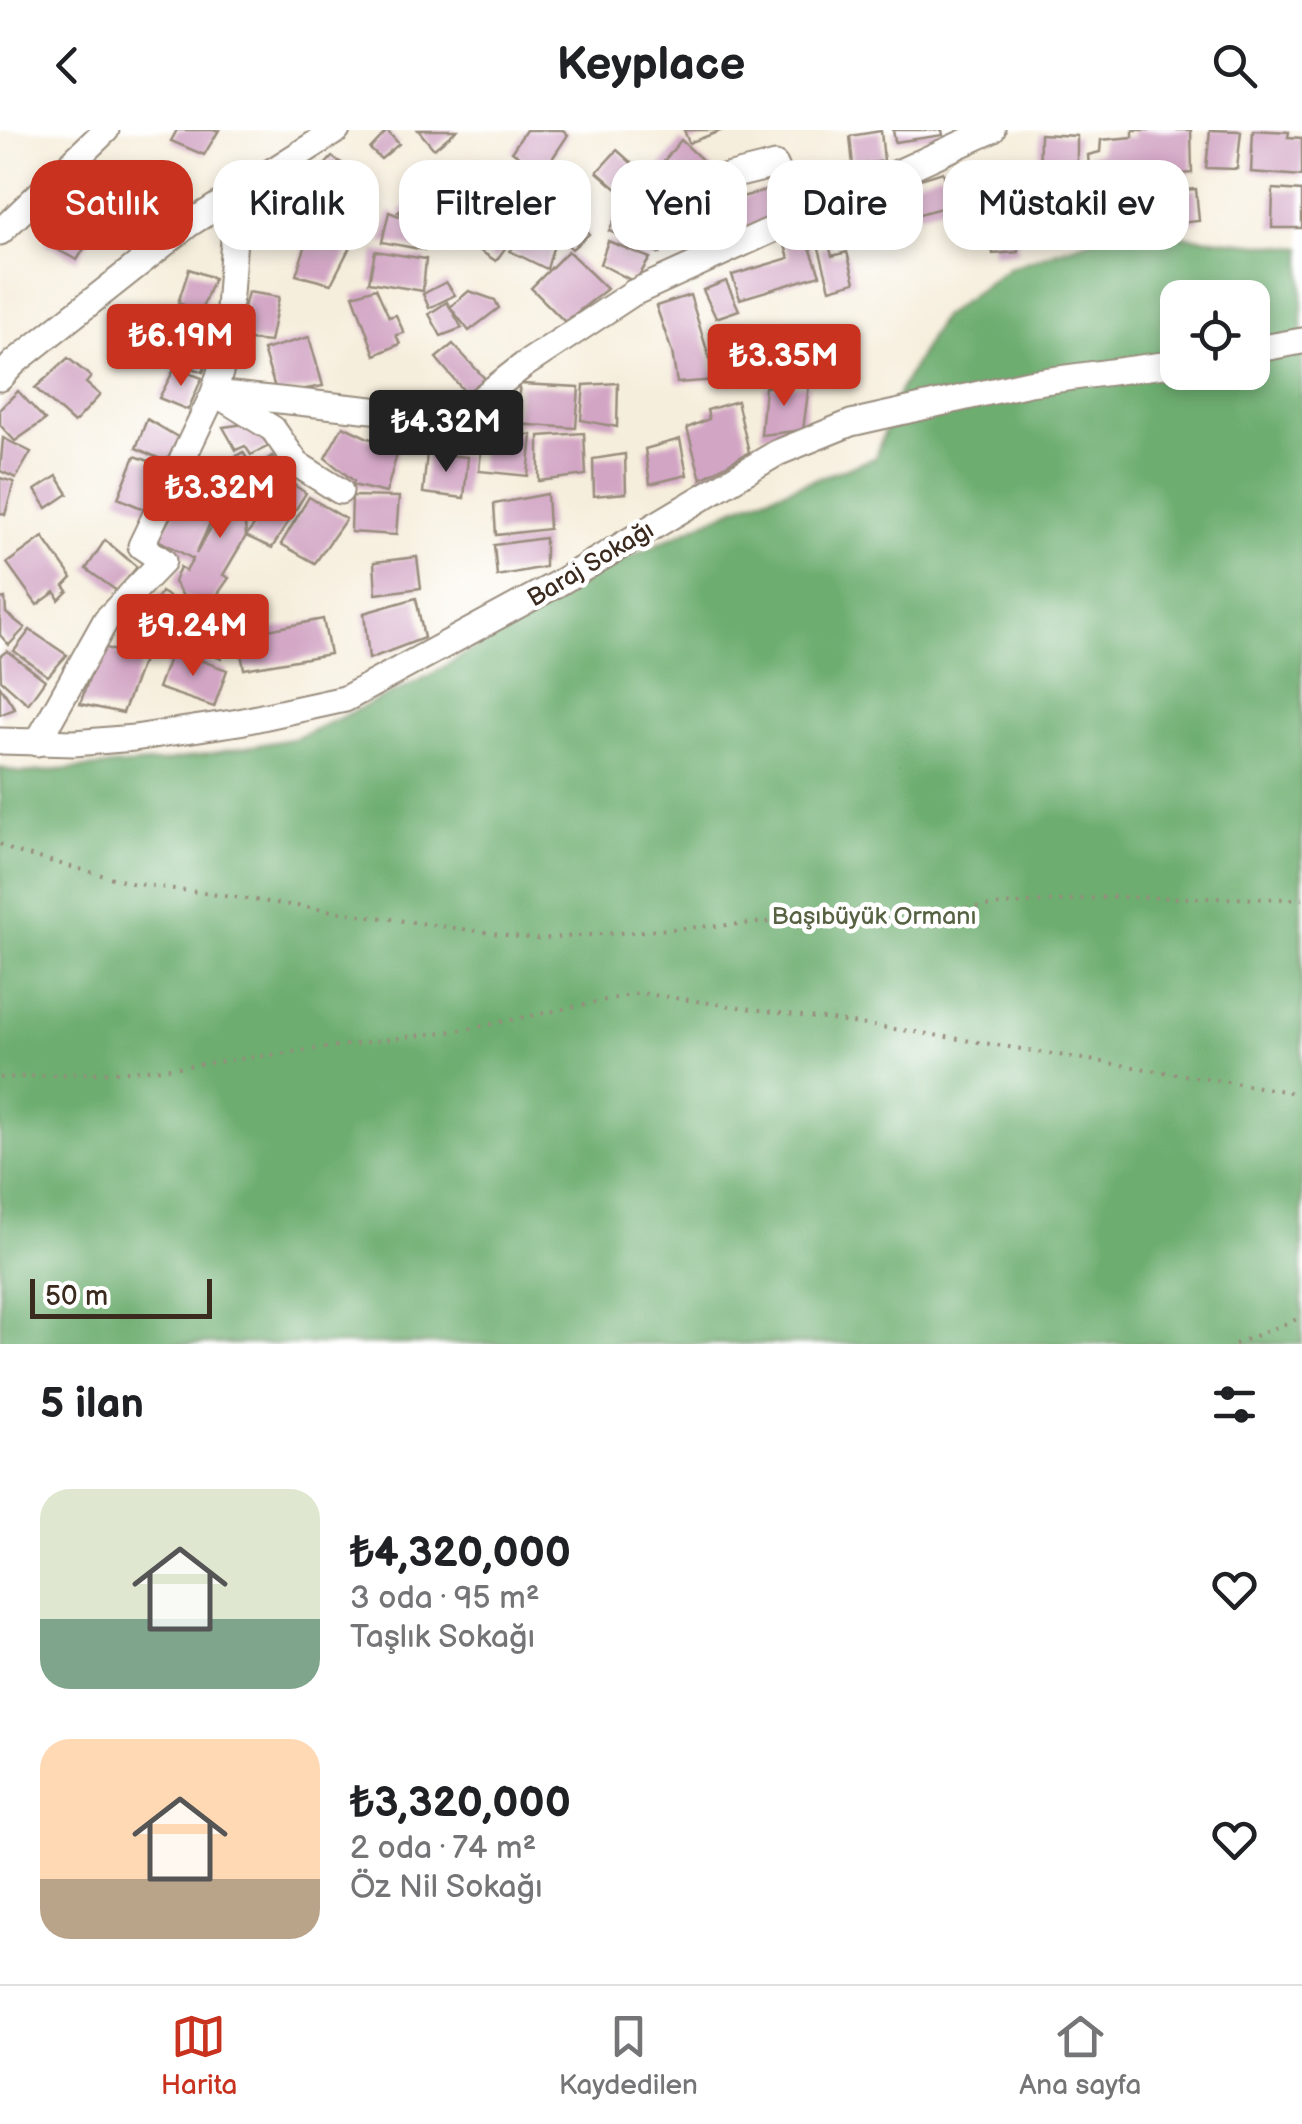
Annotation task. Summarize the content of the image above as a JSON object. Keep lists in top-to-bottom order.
{
  "streets": {
    "street": ["Baraj Sokağı"]
  },
  "parks": ["Başıbüyük Ormanı"],
  "scale_bar": "50 m",
  "page": {
    "header": "Keyplace",
    "chip": [
      "Satılık",
      "Kiralık",
      "Filtreler",
      "Yeni",
      "Daire",
      "Müstakil ev"
    ],
    "price": [
      "₺6.19M",
      "₺3.35M",
      "₺4.32M",
      "₺3.32M",
      "₺9.24M"
    ],
    "scale": "50 m",
    "heading": "5 ilan",
    "list": [
      {
        "name": "₺4,320,000",
        "note": "3 oda · 95 m² · Taşlık Sokağı"
      },
      {
        "name": "₺3,320,000",
        "note": "2 oda · 74 m² · Öz Nil Sokağı"
      }
    ],
    "tabs": ["Harita", "Kaydedilen", "Ana sayfa"]
  }
}
